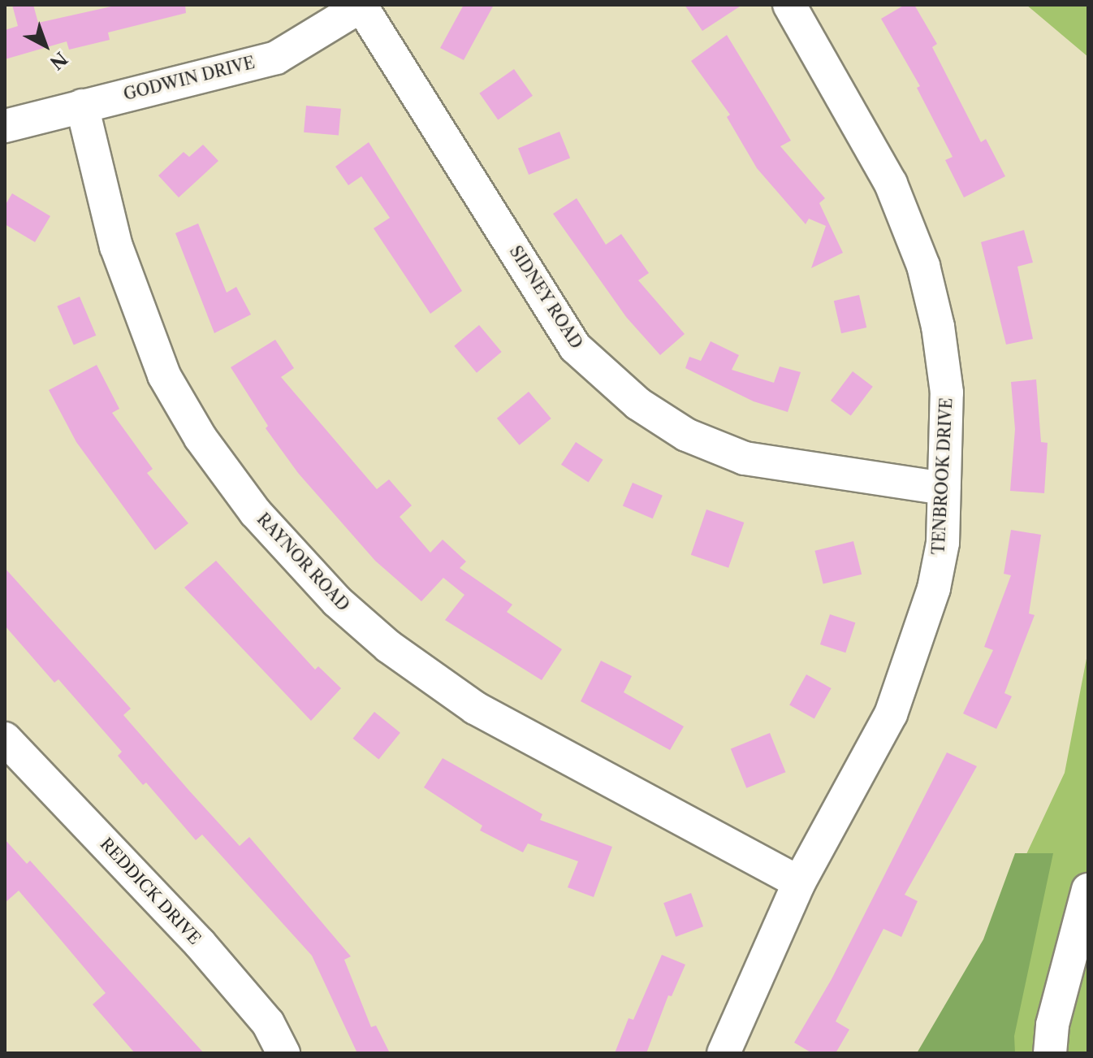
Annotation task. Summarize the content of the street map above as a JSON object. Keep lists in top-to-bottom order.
{
  "streets": {
    "street": [
      "GODWIN DRIVE",
      "SIDNEY ROAD",
      "TENBROOK DRIVE",
      "RAYNOR ROAD",
      "REDDICK DRIVE"
    ]
  },
  "crossings": [
    ["GODWIN DRIVE", "SIDNEY ROAD"],
    ["GODWIN DRIVE", "RAYNOR ROAD"],
    ["SIDNEY ROAD", "TENBROOK DRIVE"],
    ["TENBROOK DRIVE", "RAYNOR ROAD"]
  ],
  "north": "bottom right"
}
